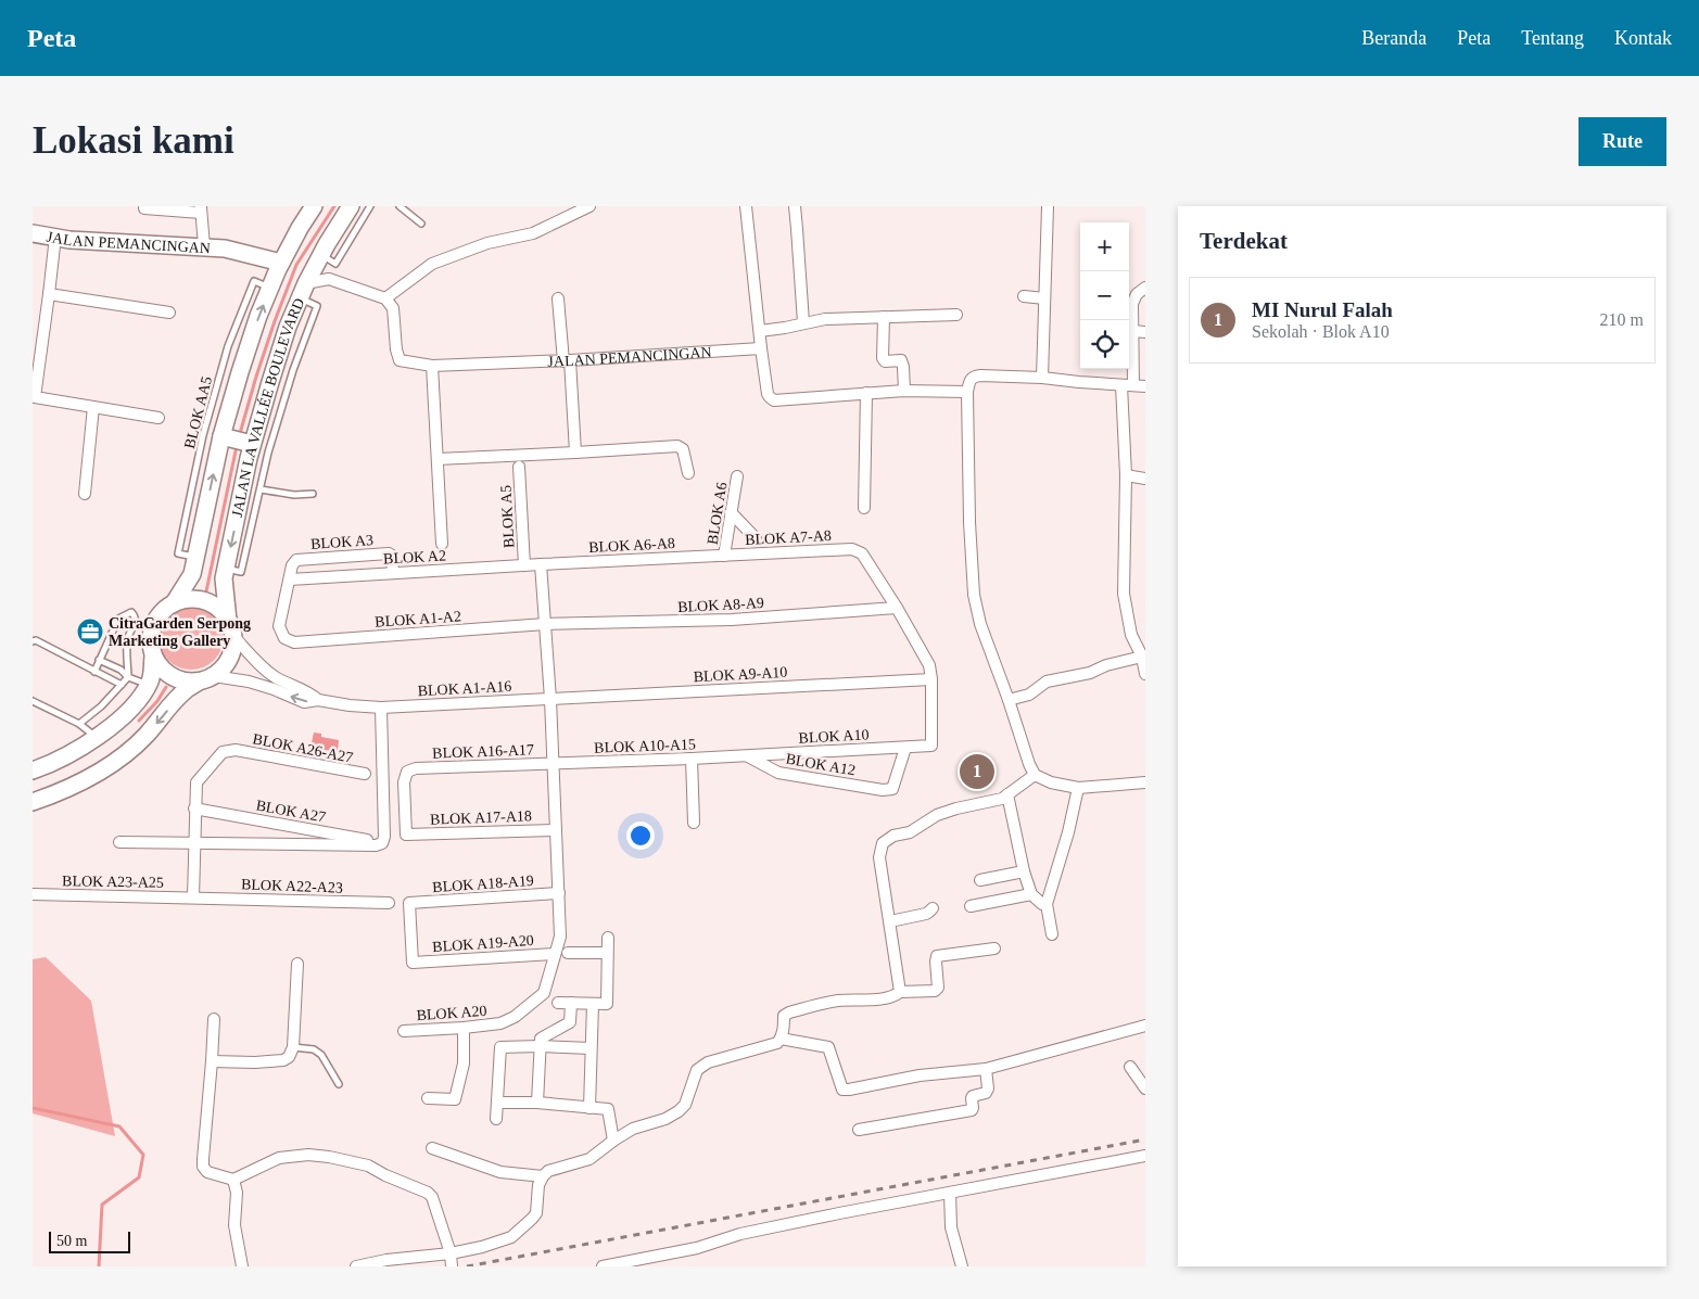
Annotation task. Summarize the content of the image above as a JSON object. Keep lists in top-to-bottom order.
{
  "streets": {
    "street": [
      "JALAN PEMANCINGAN",
      "JALAN LA VALLÉE BOULEVARD",
      "BLOK A6",
      "BLOK A5",
      "BLOK A7-A8",
      "BLOK A3",
      "BLOK A6-A8",
      "BLOK A2",
      "BLOK A8-A9",
      "BLOK A1-A2",
      "BLOK A9-A10",
      "BLOK A1-A16",
      "BLOK A10",
      "BLOK A10-A15",
      "BLOK A26-A27",
      "BLOK A16-A17",
      "BLOK A12",
      "BLOK A27",
      "BLOK A17-A18",
      "BLOK A23-A25",
      "BLOK A18-A19",
      "BLOK A22-A23",
      "BLOK A19-A20",
      "BLOK A20"
    ],
    "lane": ["BLOK AA5"]
  },
  "crossings": [
    ["BLOK A6", "BLOK A7-A8"],
    ["BLOK A6", "BLOK A6-A8"],
    ["BLOK A5", "BLOK A2"],
    ["BLOK A7-A8", "BLOK A6-A8"],
    ["BLOK A7-A8", "BLOK A8-A9"],
    ["BLOK A3", "BLOK A2"],
    ["BLOK A3", "BLOK A1-A2"],
    ["BLOK A6-A8", "BLOK A2"],
    ["BLOK A2", "BLOK A1-A2"],
    ["BLOK A8-A9", "BLOK A1-A2"],
    ["BLOK A9-A10", "BLOK A1-A16"],
    ["BLOK A9-A10", "BLOK A10"],
    ["BLOK A10", "BLOK A10-A15"],
    ["BLOK A10", "BLOK A12"],
    ["BLOK A10-A15", "BLOK A16-A17"],
    ["BLOK A10-A15", "BLOK A12"],
    ["BLOK A26-A27", "BLOK A27"],
    ["BLOK A16-A17", "BLOK A17-A18"],
    ["BLOK A23-A25", "BLOK A22-A23"],
    ["BLOK A18-A19", "BLOK A19-A20"],
    ["BLOK A19-A20", "BLOK A20"]
  ],
  "places": {
    "office": ["CitraGarden Serpong Marketing Gallery"]
  },
  "scale_bar": "50 m",
  "page": {
    "header": "Peta",
    "nav": [
      "Beranda",
      "Peta",
      "Tentang",
      "Kontak"
    ],
    "buttons": "Rute",
    "title": "Lokasi kami",
    "heading": "Terdekat",
    "map_buttons": ["+", "−"],
    "list": [
      {
        "mark": "1",
        "name": "MI Nurul Falah",
        "note": "Sekolah · Blok A10",
        "value": "210 m"
      }
    ],
    "pins": "1",
    "scale": "50 m"
  }
}
